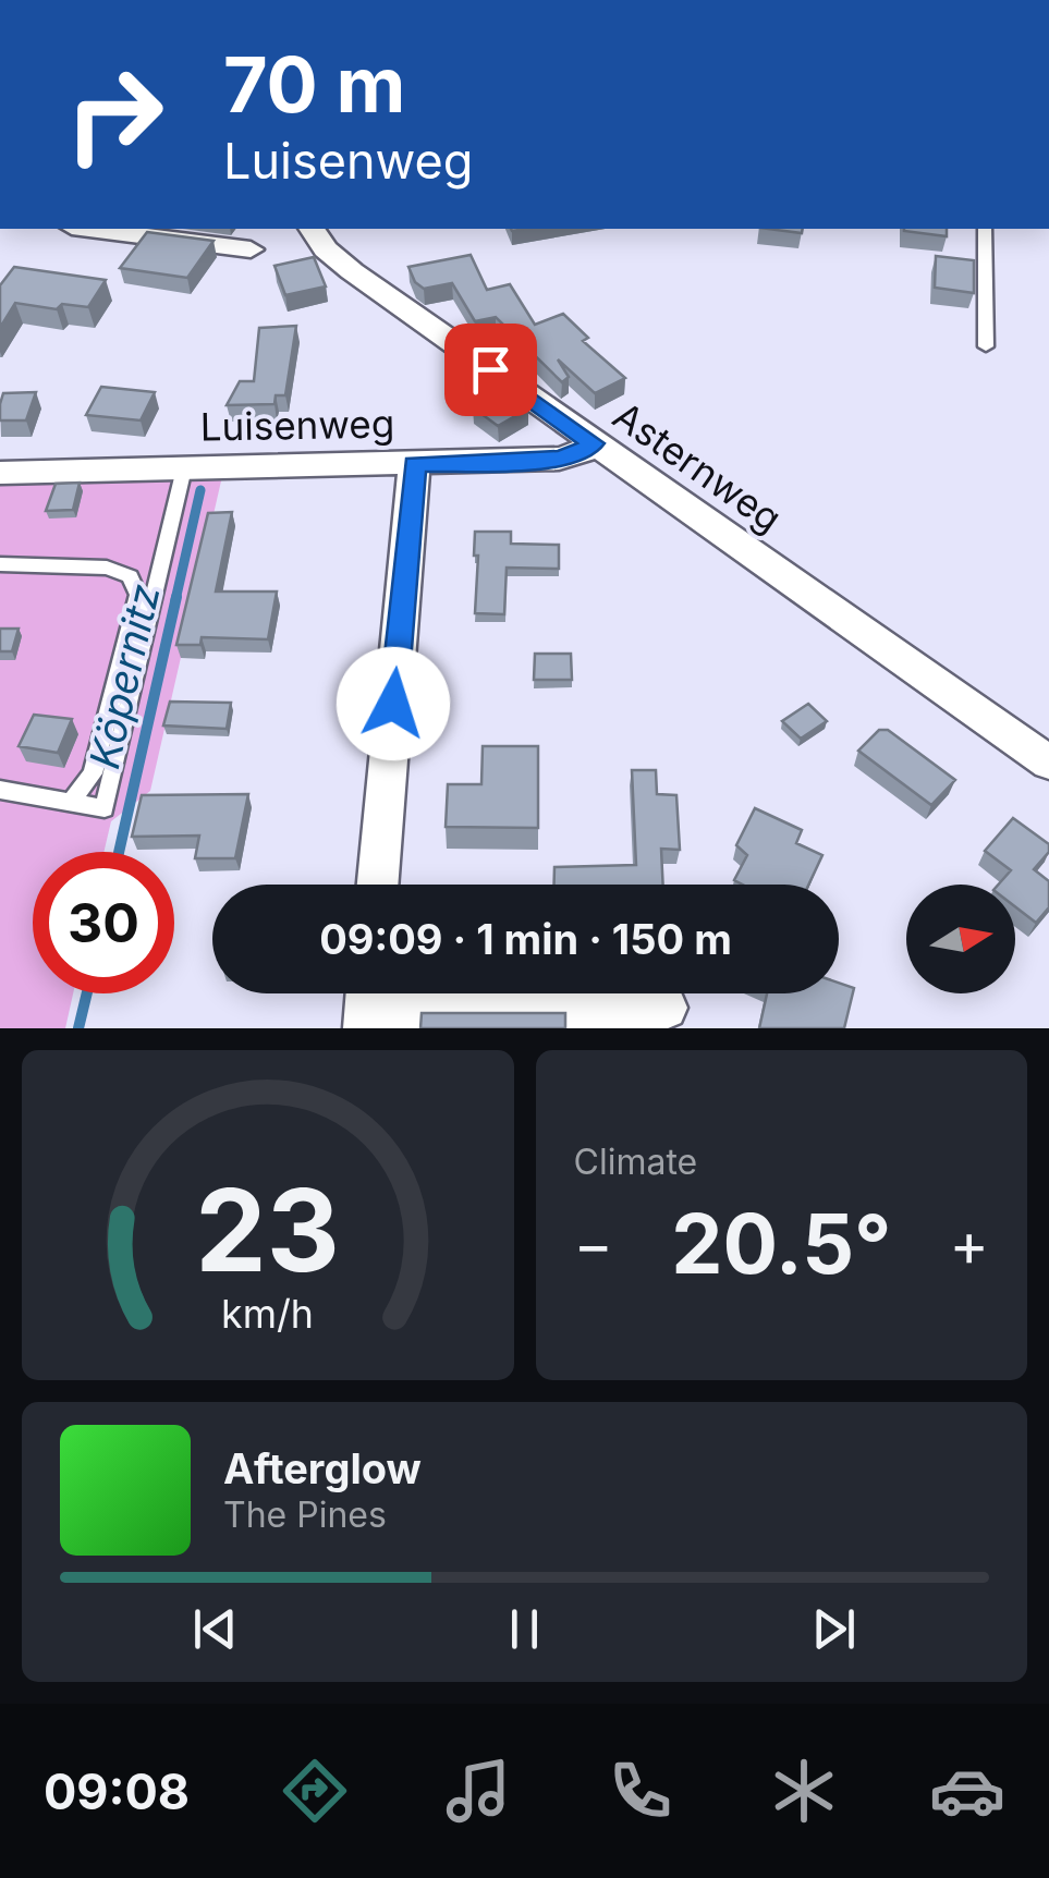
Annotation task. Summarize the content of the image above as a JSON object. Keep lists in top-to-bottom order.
{
  "streets": {
    "street": ["Luisenweg", "Asternweg"]
  },
  "crossings": [
    ["Luisenweg", "Asternweg"]
  ],
  "water": ["Köpernitz"],
  "north": "right",
  "page": {
    "turn": ["70 m", "Luisenweg"],
    "limit": "30",
    "trip": "09:09 · 1 min · 150 m",
    "tile": "Climate",
    "heat": ["−", "20.5°", "+"],
    "song": ["Afterglow", "The Pines"],
    "tabs": "09:08",
    "gauge": ["23", "km/h"]
  }
}
